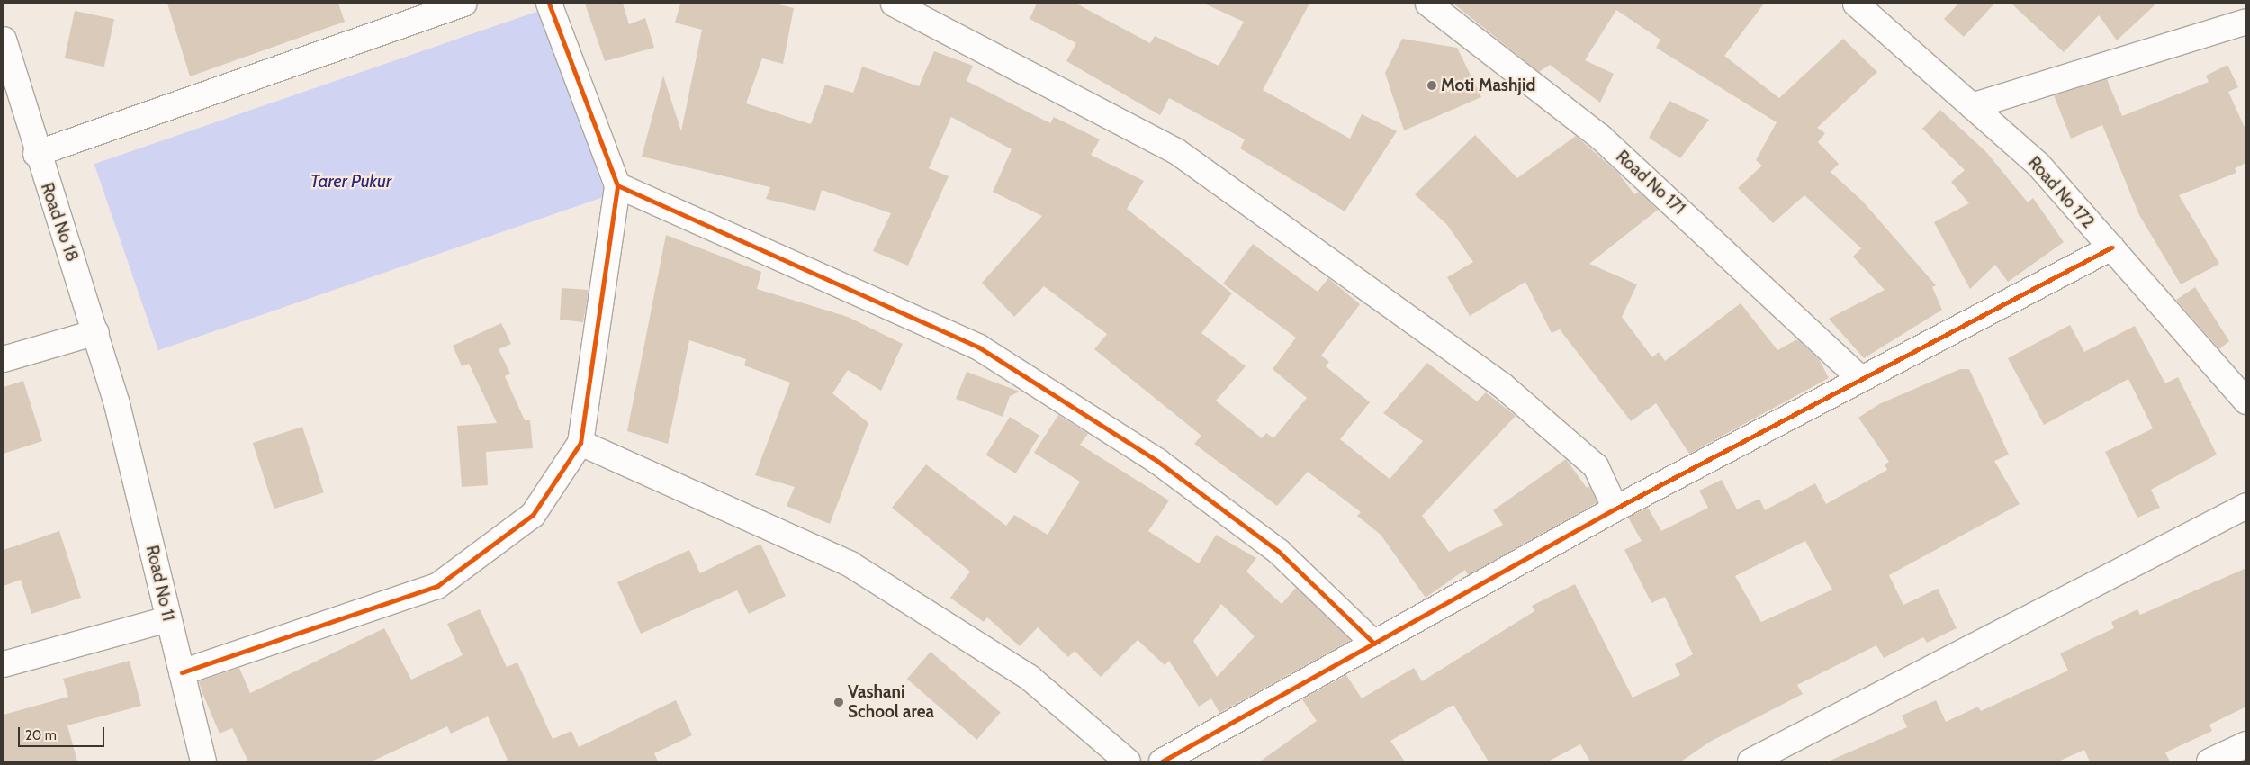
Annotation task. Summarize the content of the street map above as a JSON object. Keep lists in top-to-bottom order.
{
  "streets": {
    "street": [
      "Road No 171",
      "Road No 172",
      "Road No 18",
      "Road No 11"
    ]
  },
  "crossings": [
    ["Road No 18", "Road No 11"]
  ],
  "water": ["Tarer Pukur"],
  "places": ["Moti Mashjid", "Vashani School area"],
  "scale_bar": "20 m"
}
